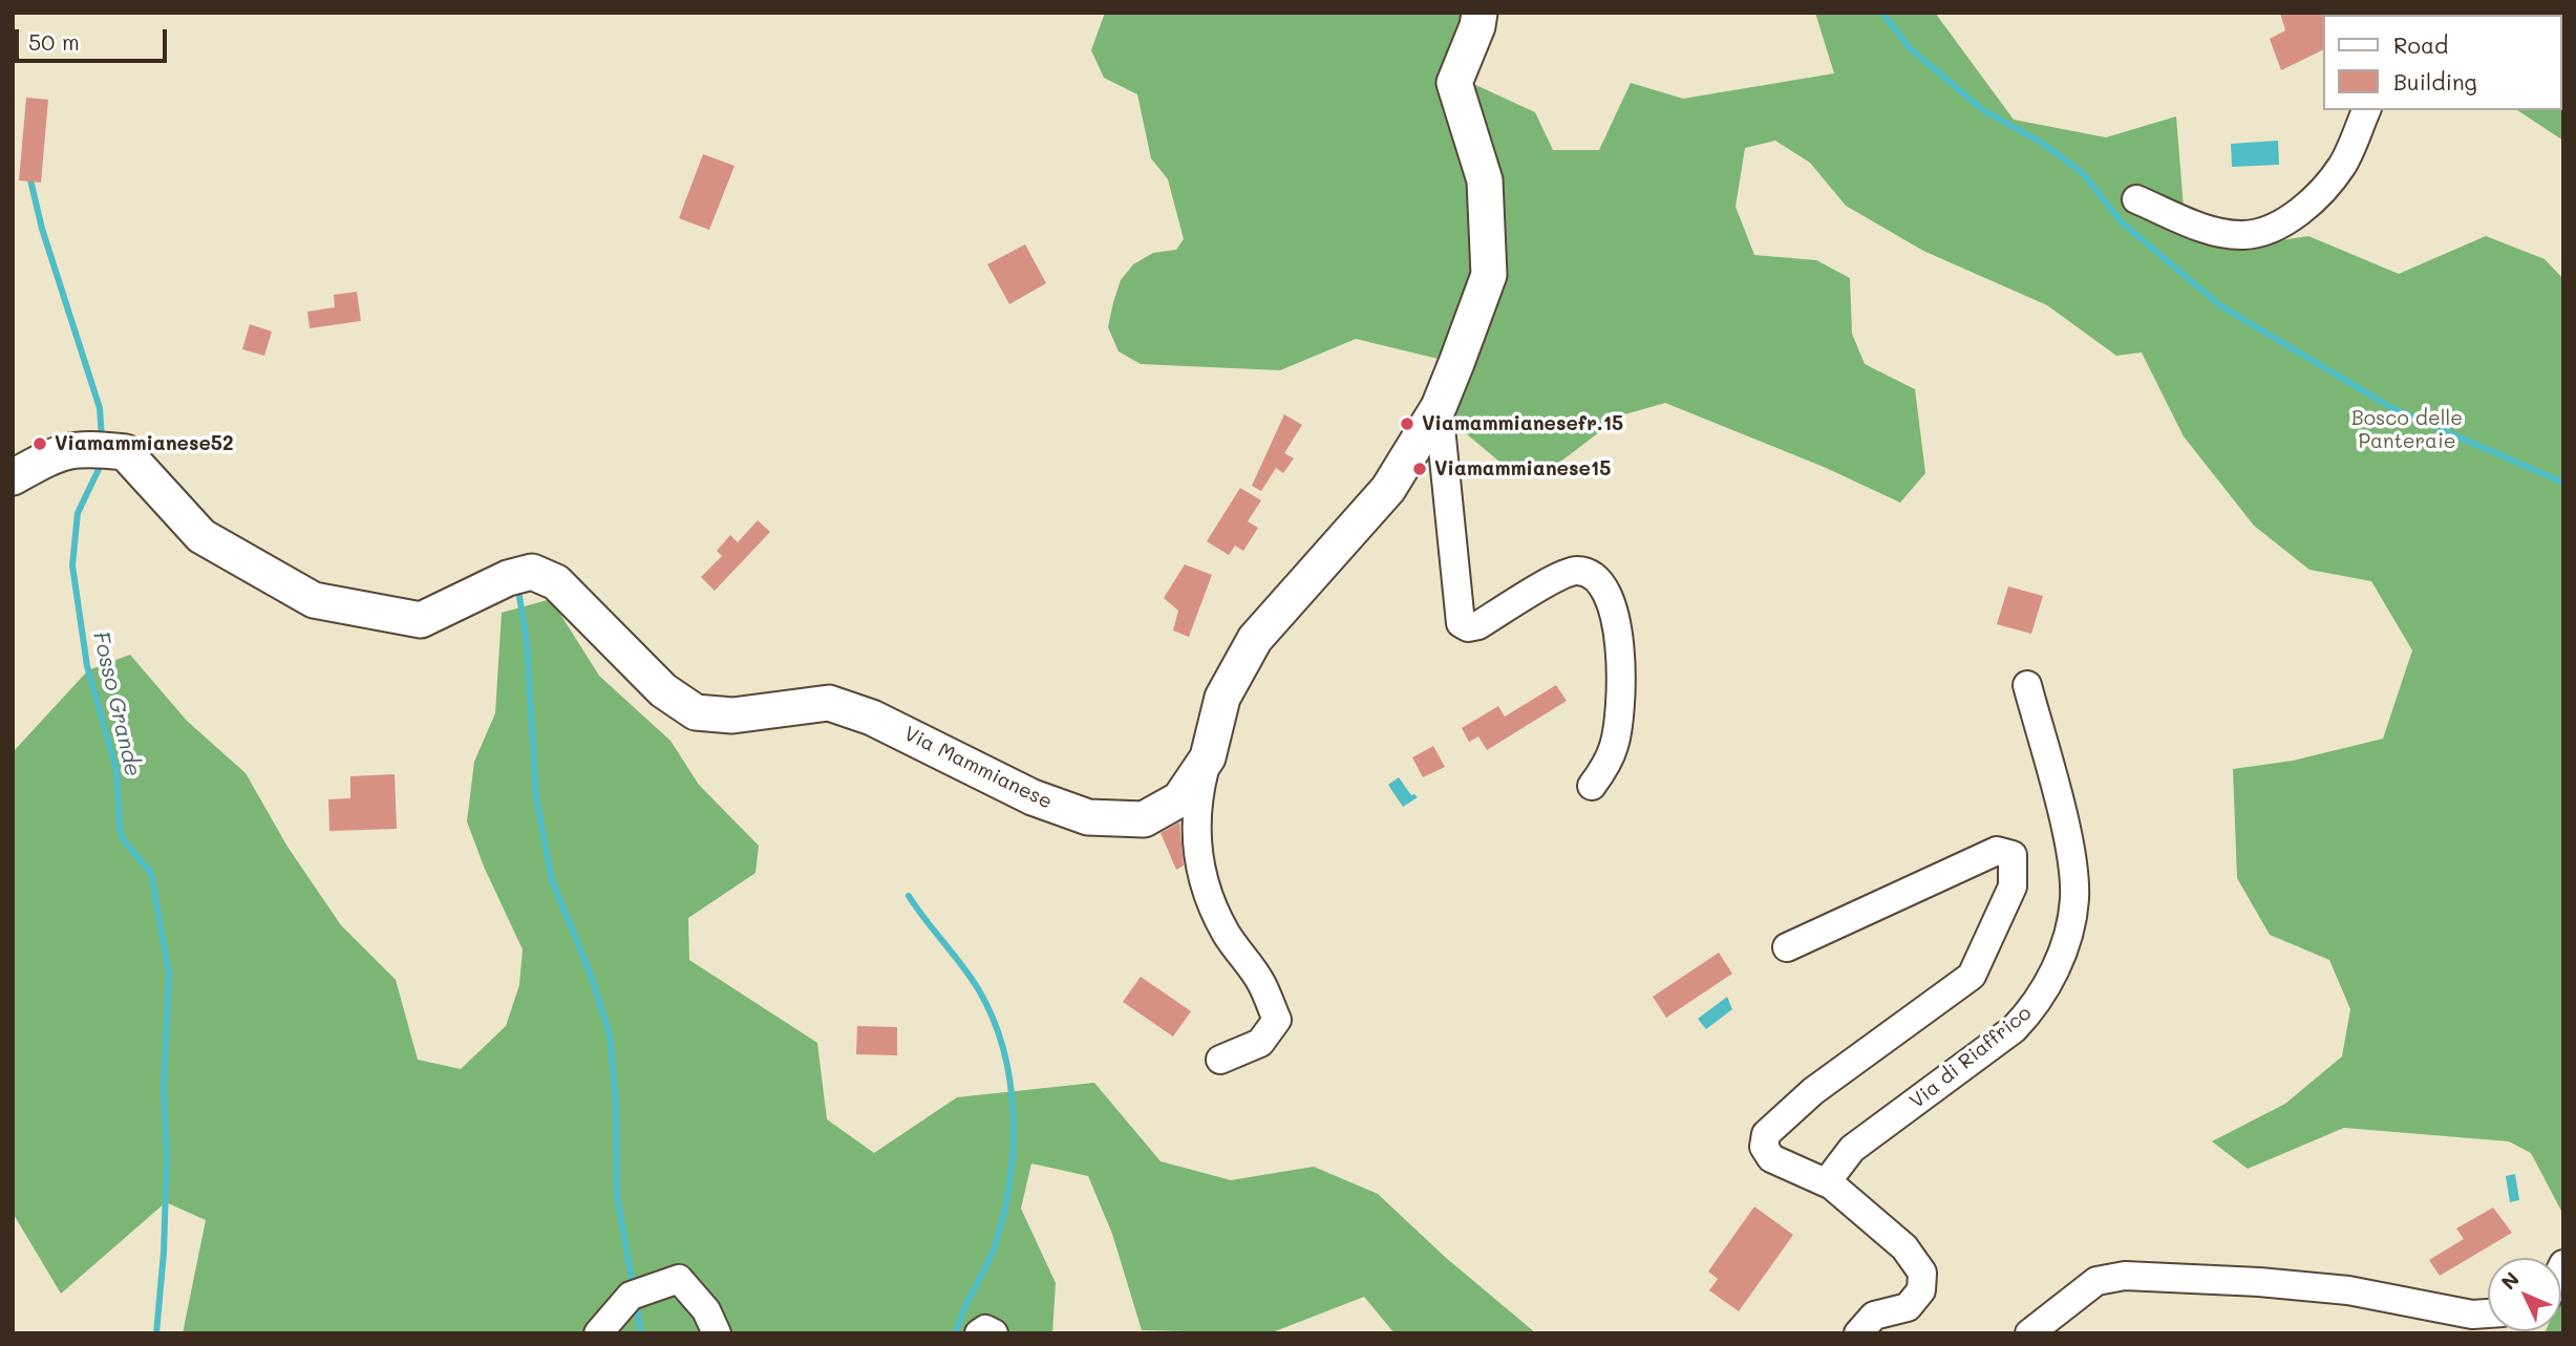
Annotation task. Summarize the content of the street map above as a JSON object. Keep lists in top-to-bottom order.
{
  "streets": {
    "main road": ["Via Mammianese"],
    "street": ["Via di Riaffrico"]
  },
  "water": ["Fosso Grande"],
  "parks": ["Bosco delle Panteraie"],
  "places": ["Viamammianesefr.15", "Viamammianese52", "Viamammianese15"],
  "legend": ["Road", "Building"],
  "scale_bar": "50 m",
  "north": "top left"
}
